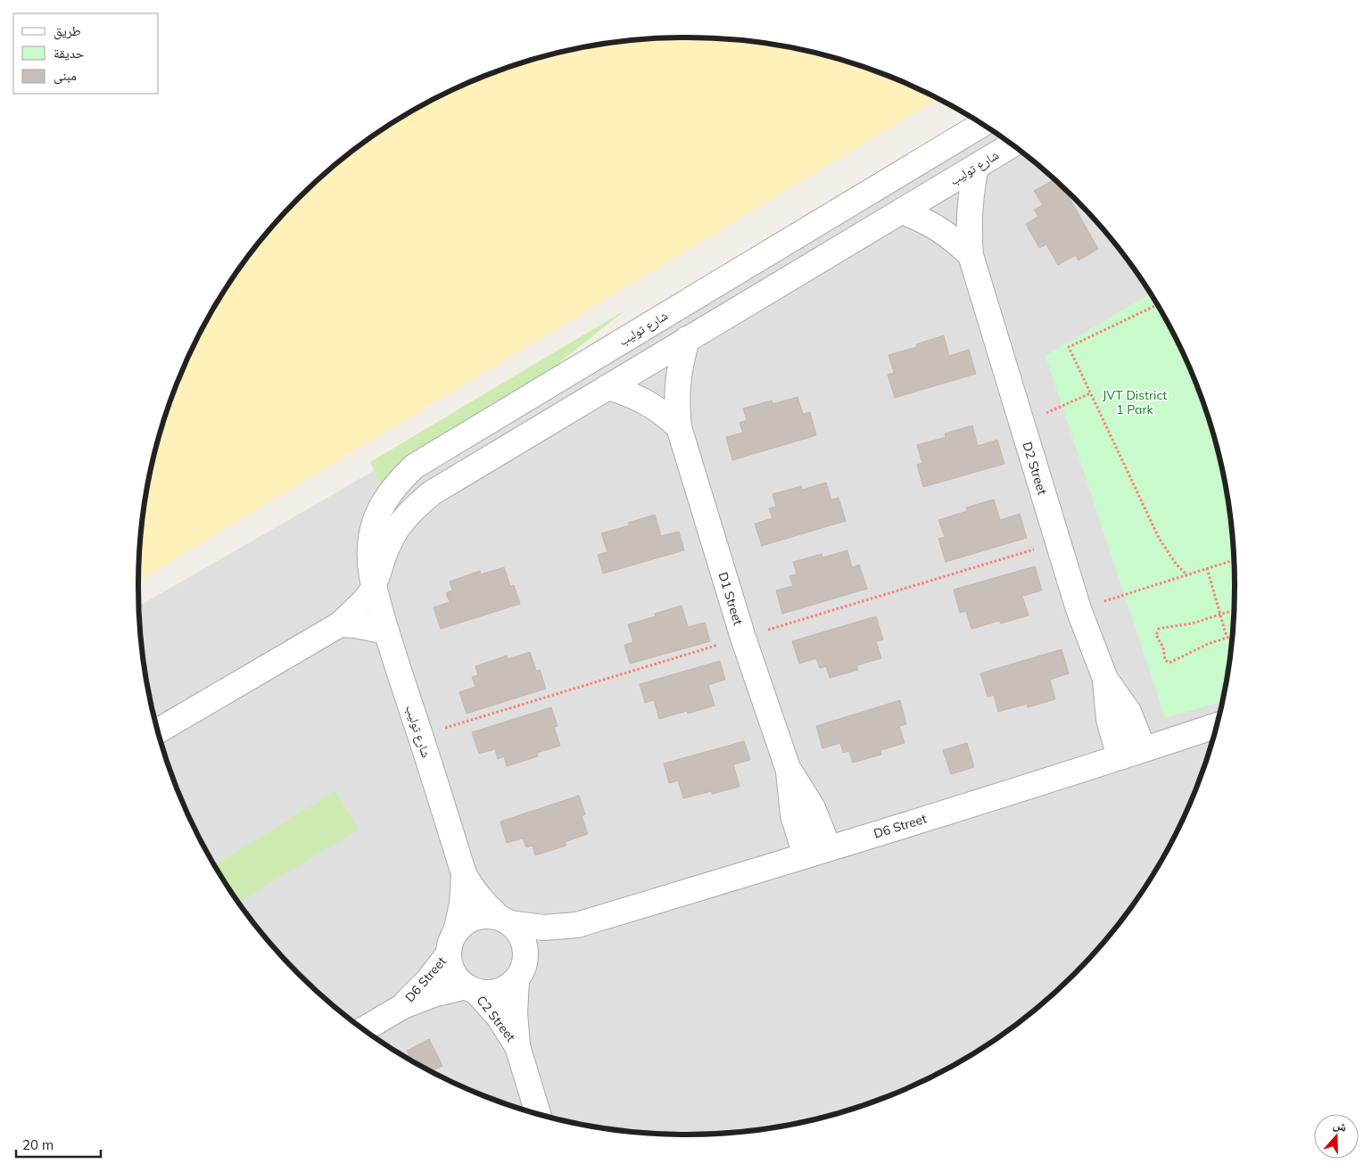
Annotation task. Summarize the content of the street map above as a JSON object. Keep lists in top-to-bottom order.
{
  "streets": {
    "street": [
      "شارع توليب",
      "D2 Street",
      "D1 Street",
      "D6 Street",
      "C2 Street"
    ]
  },
  "crossings": [
    ["شارع توليب", "D2 Street"],
    ["شارع توليب", "D1 Street"],
    ["شارع توليب", "D6 Street"],
    ["شارع توليب", "C2 Street"],
    ["D2 Street", "D6 Street"],
    ["D1 Street", "D6 Street"],
    ["D6 Street", "C2 Street"]
  ],
  "parks": ["JVT District 1 Park"],
  "legend": ["طريق", "حديقة", "مبنى"],
  "scale_bar": "20 m",
  "north": "top"
}
